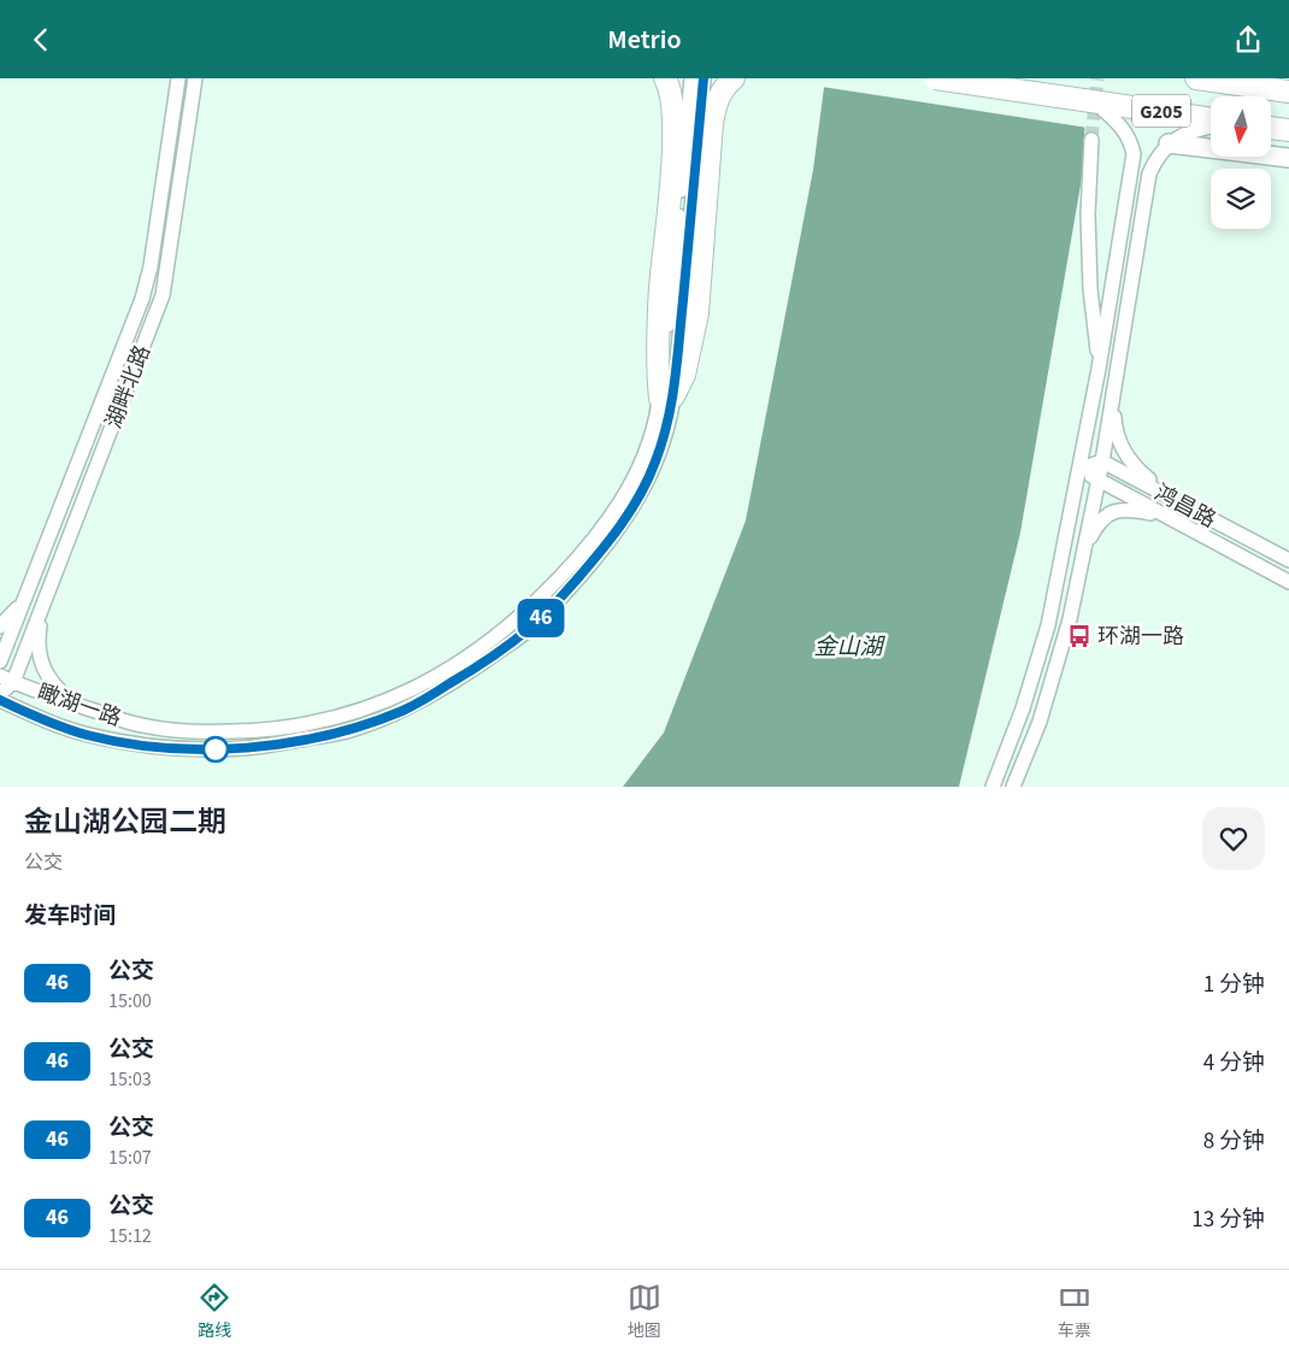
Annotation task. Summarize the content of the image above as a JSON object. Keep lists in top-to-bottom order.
{
  "streets": {
    "highway": ["G205"],
    "street": ["湖畔北路", "鸿昌路", "瞰湖一路"]
  },
  "crossings": [
    ["湖畔北路", "瞰湖一路"]
  ],
  "water": ["金山湖"],
  "places": {
    "bus stop": ["环湖一路"]
  },
  "lines": ["bus line 46"],
  "north": "bottom",
  "page": {
    "header": "Metrio",
    "on_map": "46",
    "heading": [
      ["金山湖公园二期", "公交"],
      "发车时间"
    ],
    "list": [
      {
        "mark": "46",
        "name": "公交",
        "note": "15:00",
        "value": "1 分钟"
      },
      {
        "mark": "46",
        "name": "公交",
        "note": "15:03",
        "value": "4 分钟"
      },
      {
        "mark": "46",
        "name": "公交",
        "note": "15:07",
        "value": "8 分钟"
      },
      {
        "mark": "46",
        "name": "公交",
        "note": "15:12",
        "value": "13 分钟"
      }
    ],
    "tabs": ["路线", "地图", "车票"]
  }
}
